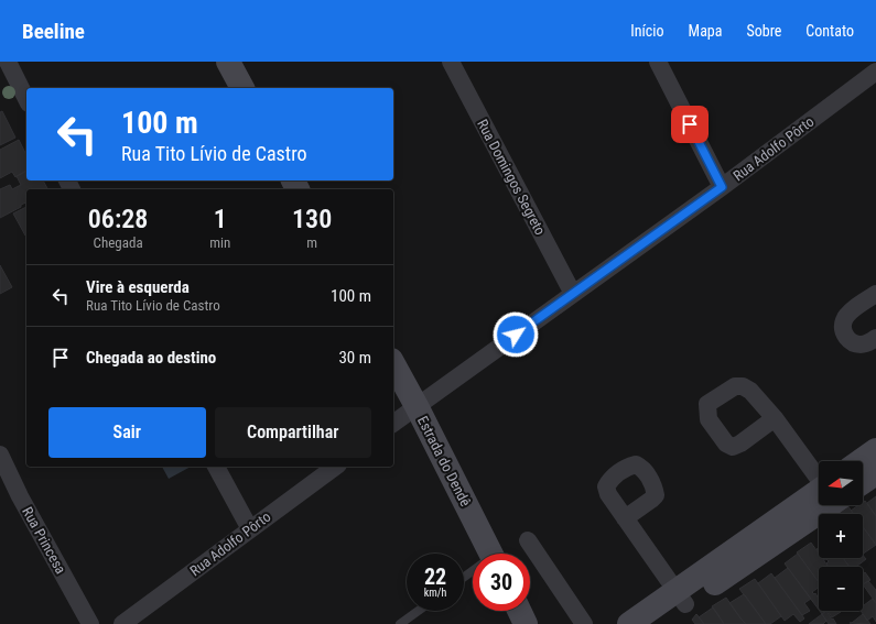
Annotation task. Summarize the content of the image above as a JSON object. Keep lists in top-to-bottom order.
{
  "streets": {
    "street": [
      "Rua Adolfo Pôrto",
      "Rua Domingos Segreto",
      "Estrada do Dendê",
      "Rua Princesa"
    ]
  },
  "crossings": [
    ["Rua Adolfo Pôrto", "Rua Domingos Segreto"],
    ["Rua Adolfo Pôrto", "Estrada do Dendê"]
  ],
  "north": "left",
  "page": {
    "header": "Beeline",
    "nav": [
      "Início",
      "Mapa",
      "Sobre",
      "Contato"
    ],
    "turn": ["100 m", "Rua Tito Lívio de Castro"],
    "eta": [
      "06:28",
      "Chegada",
      "1",
      "min",
      "130",
      "m"
    ],
    "list": [
      {
        "name": "Vire à esquerda",
        "note": "Rua Tito Lívio de Castro",
        "value": "100 m"
      },
      {
        "name": "Chegada ao destino",
        "value": "30 m"
      }
    ],
    "buttons": ["Sair", "Compartilhar"],
    "map_buttons": ["+", "−"],
    "speed": "22 km/h",
    "limit": "30"
  }
}
